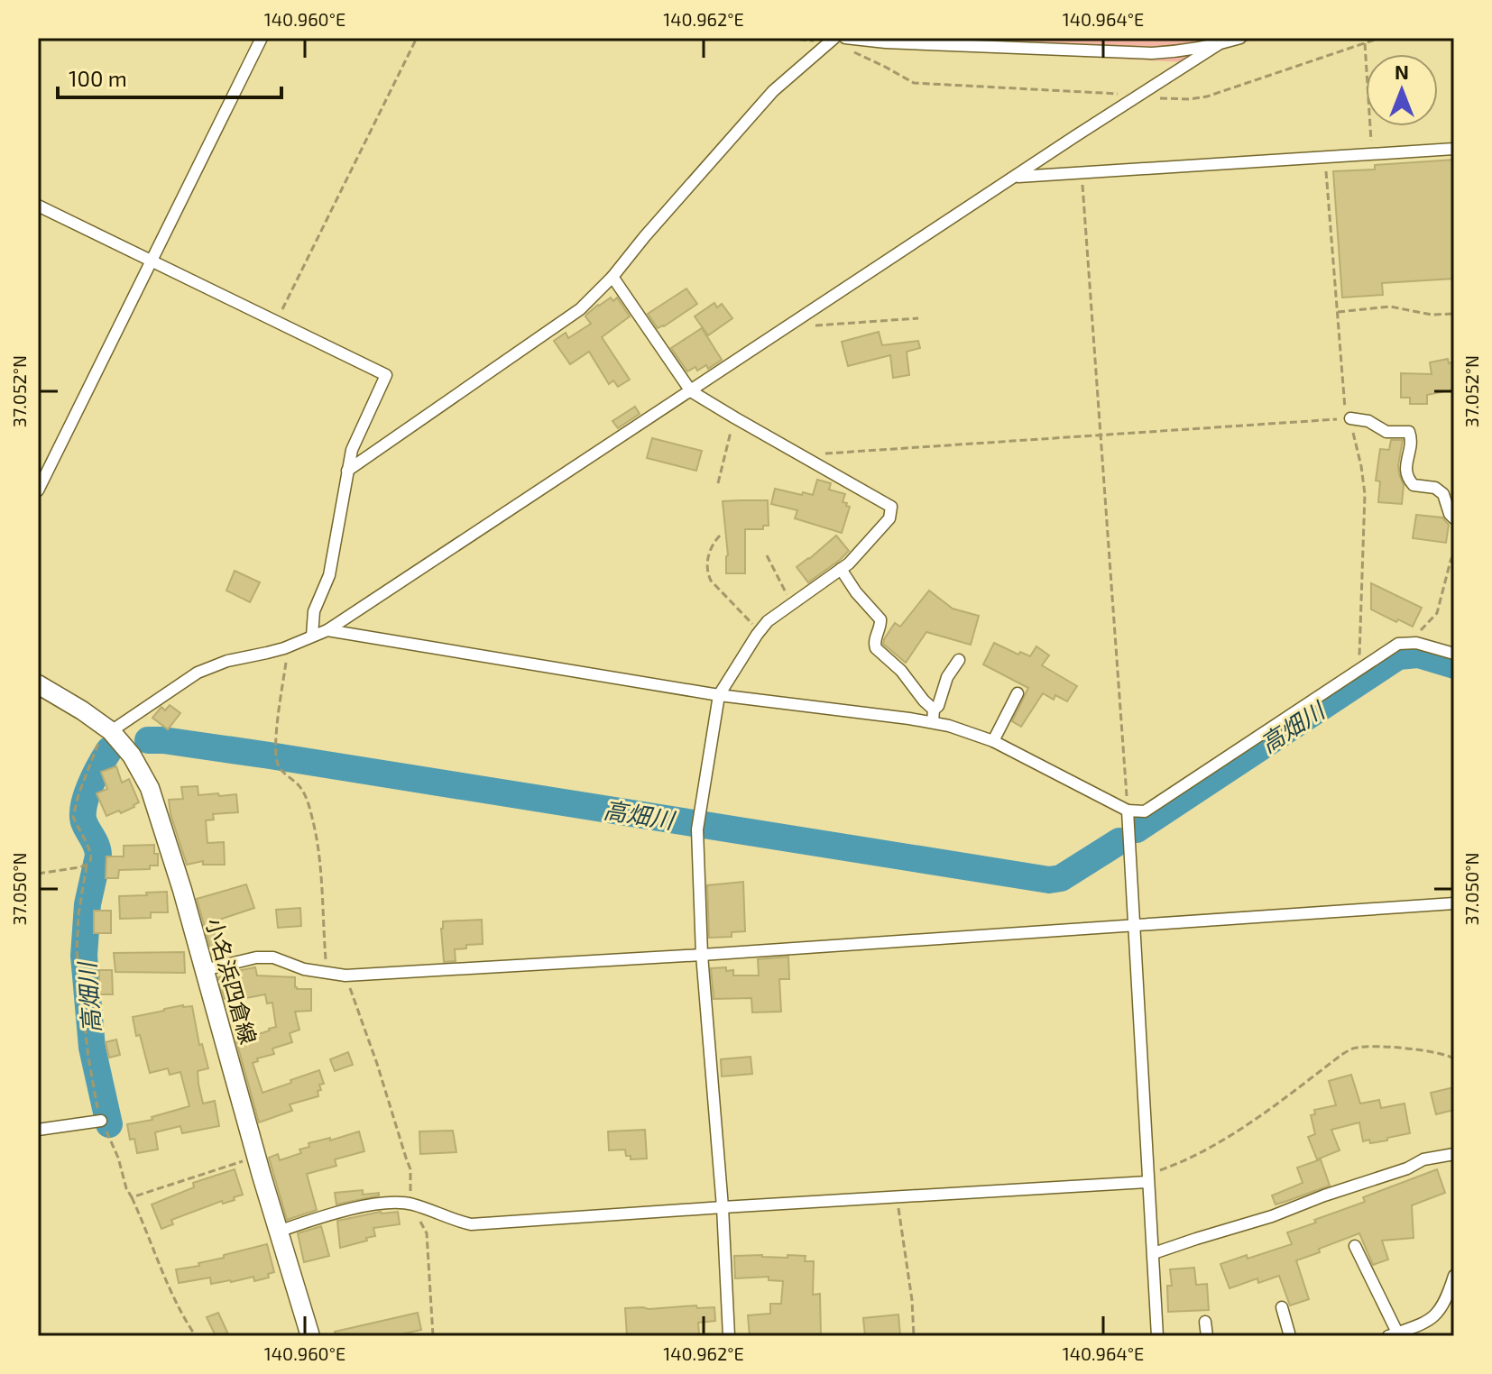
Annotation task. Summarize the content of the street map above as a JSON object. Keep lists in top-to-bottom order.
{
  "streets": {
    "main road": ["小名浜四倉線"]
  },
  "water": ["高畑川"],
  "scale_bar": "100 m",
  "north": "top",
  "coordinates": [
    "140.960°E",
    "140.962°E",
    "140.964°E",
    "37.052°N",
    "37.050°N"
  ]
}
